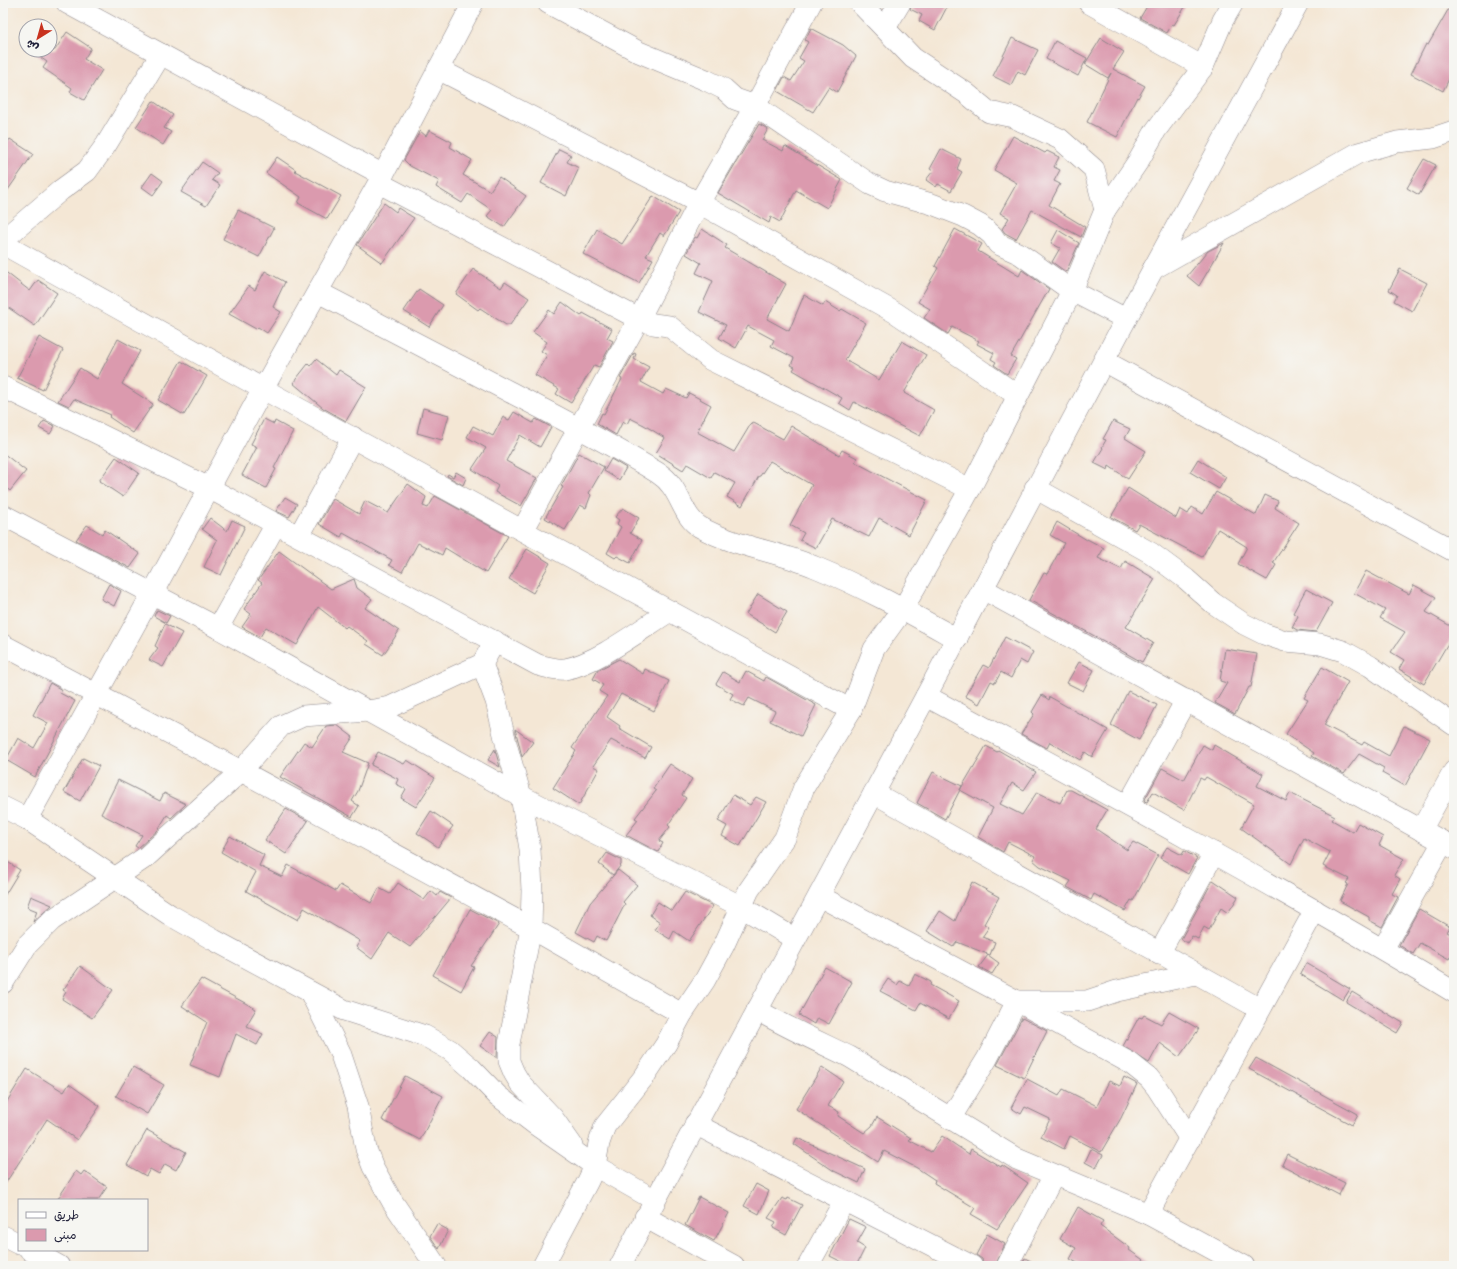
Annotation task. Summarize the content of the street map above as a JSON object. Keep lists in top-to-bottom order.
{
  "legend": ["طريق", "مبنى"],
  "north": "bottom left"
}
